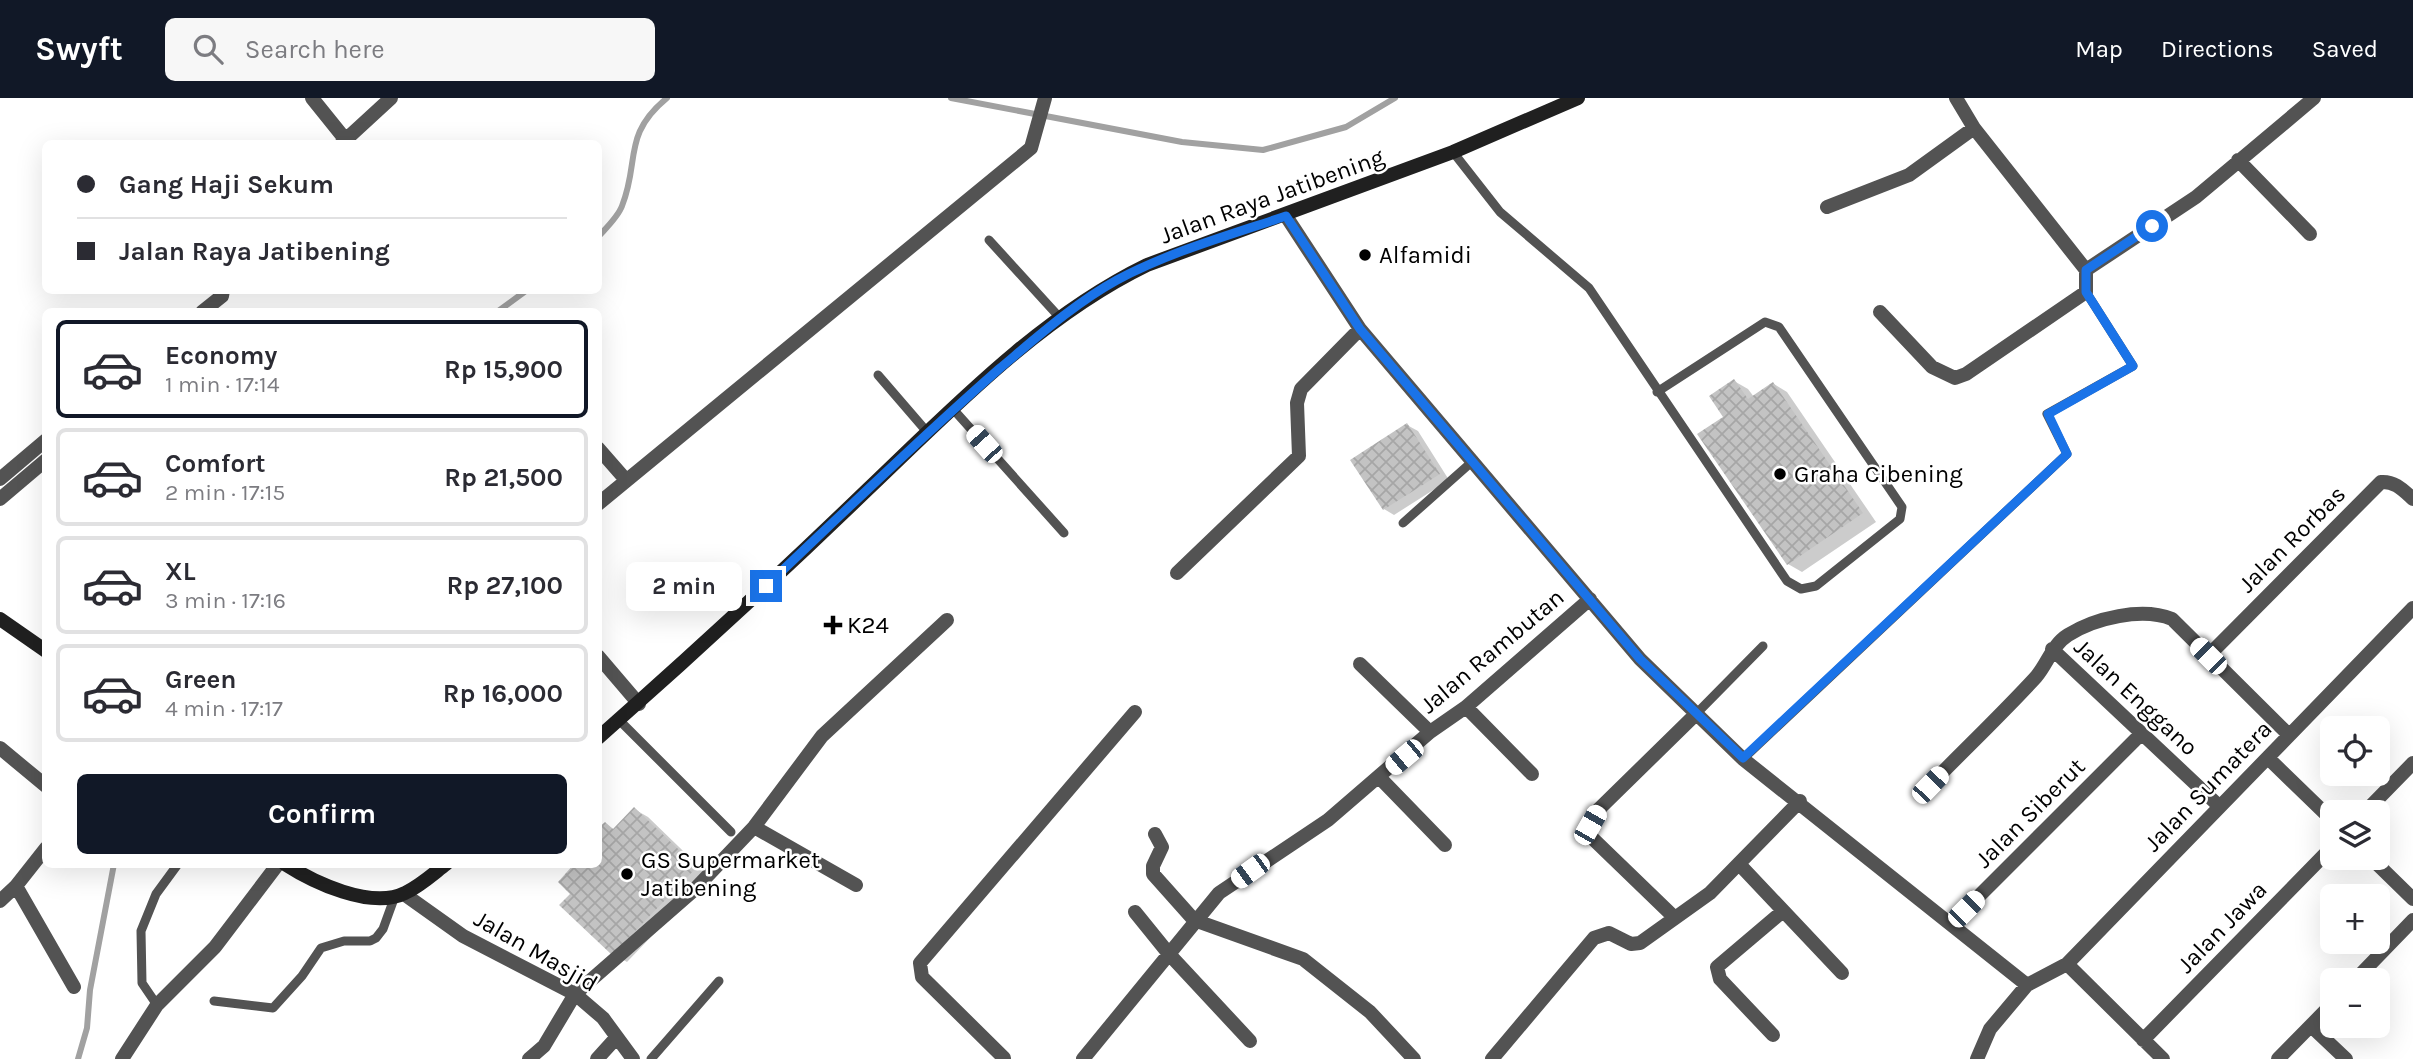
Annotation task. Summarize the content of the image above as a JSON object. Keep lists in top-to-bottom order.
{
  "streets": {
    "main road": ["Jalan Raya Jatibening"],
    "street": [
      "Jalan Rorbas",
      "Jalan Rambutan",
      "Jalan Enggano",
      "Jalan Sumatera",
      "Jalan Siberut",
      "Jalan Jawa",
      "Jalan Masjid"
    ]
  },
  "crossings": [
    ["Jalan Enggano", "Jalan Sumatera"],
    ["Jalan Enggano", "Jalan Siberut"]
  ],
  "places": {
    "other": ["Alfamidi", "Graha Cibening", "GS Supermarket Jatibening"],
    "health": ["K24"]
  },
  "page": {
    "header": "Swyft",
    "search": "Search here",
    "nav": ["Map", "Directions", "Saved"],
    "banner": ["Gang Haji Sekum", "Jalan Raya Jatibening"],
    "list": [
      {
        "name": "Economy",
        "note": "1 min · 17:14",
        "value": "Rp 15,900"
      },
      {
        "name": "Comfort",
        "note": "2 min · 17:15",
        "value": "Rp 21,500"
      },
      {
        "name": "XL",
        "note": "3 min · 17:16",
        "value": "Rp 27,100"
      },
      {
        "name": "Green",
        "note": "4 min · 17:17",
        "value": "Rp 16,000"
      }
    ],
    "bubble": "2 min",
    "map_buttons": ["+", "−"],
    "buttons": "Confirm"
  }
}
